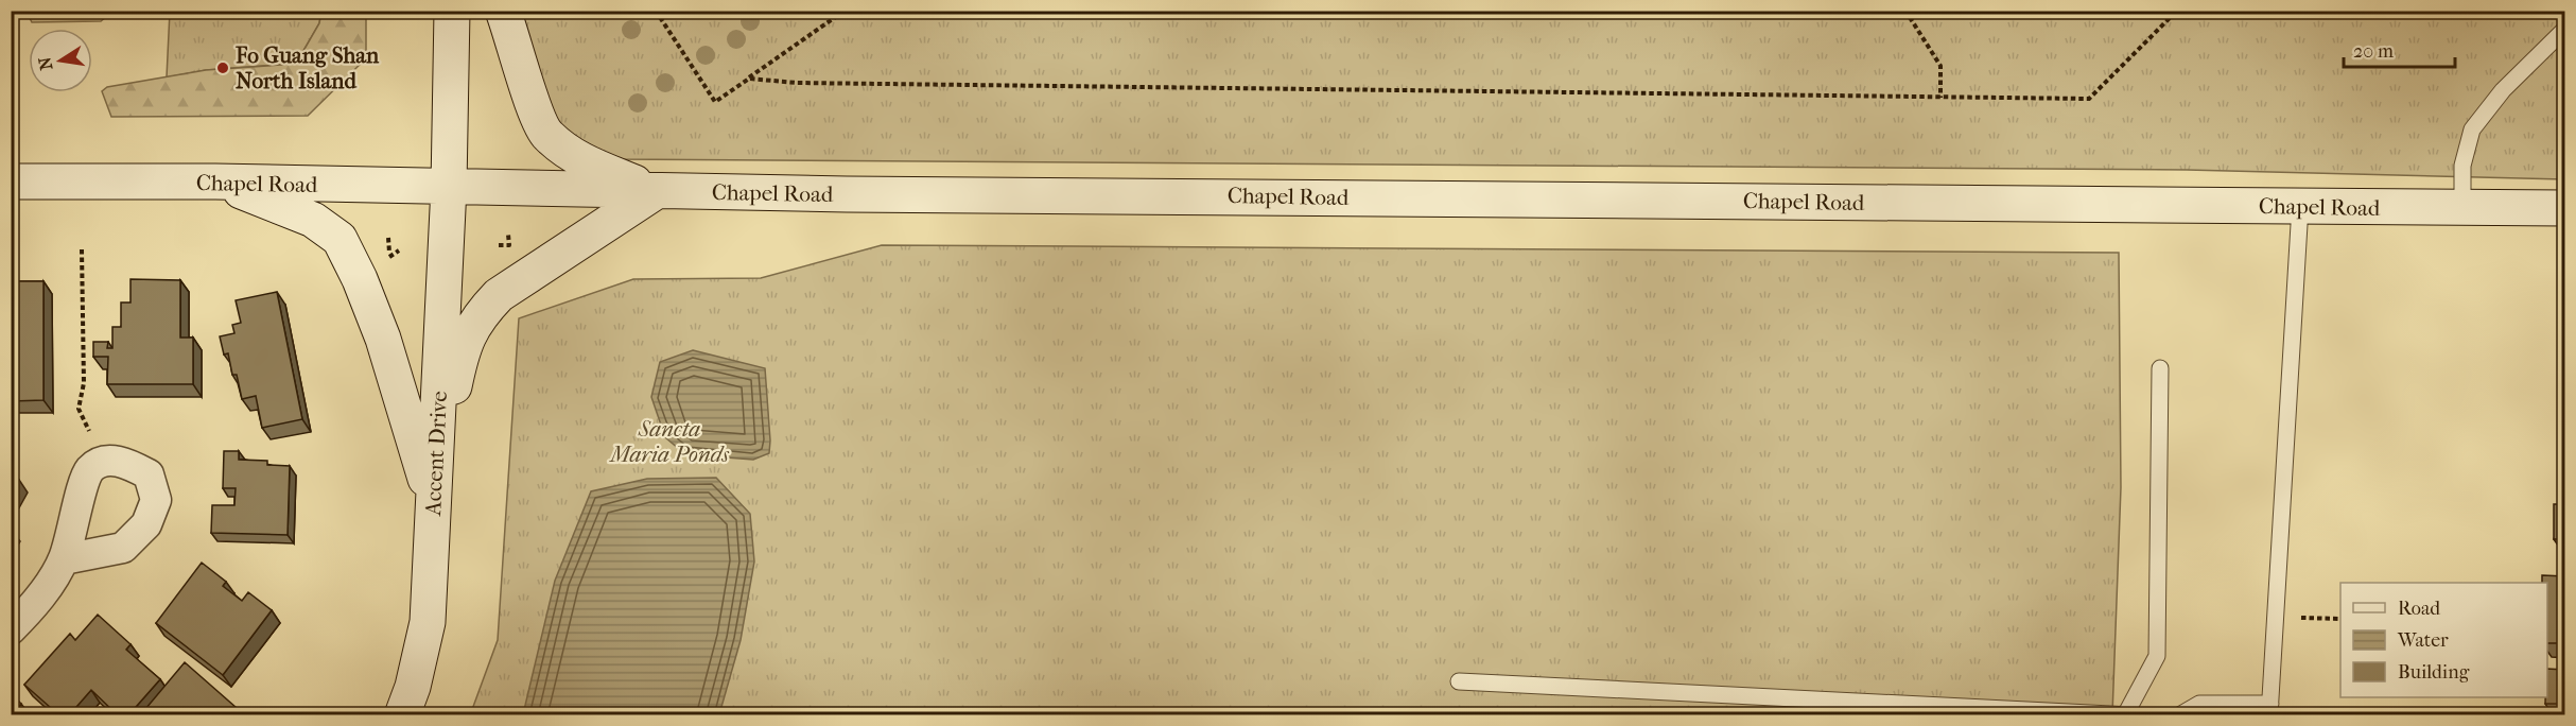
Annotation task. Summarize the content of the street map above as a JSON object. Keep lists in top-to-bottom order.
{
  "streets": {
    "main road": ["Chapel Road", "Accent Drive"]
  },
  "crossings": [
    ["Chapel Road", "Accent Drive"]
  ],
  "parks": ["Sancta Maria Ponds"],
  "places": ["Fo Guang Shan North Island"],
  "legend": ["Road", "Water", "Building"],
  "scale_bar": "20 m",
  "north": "left"
}
